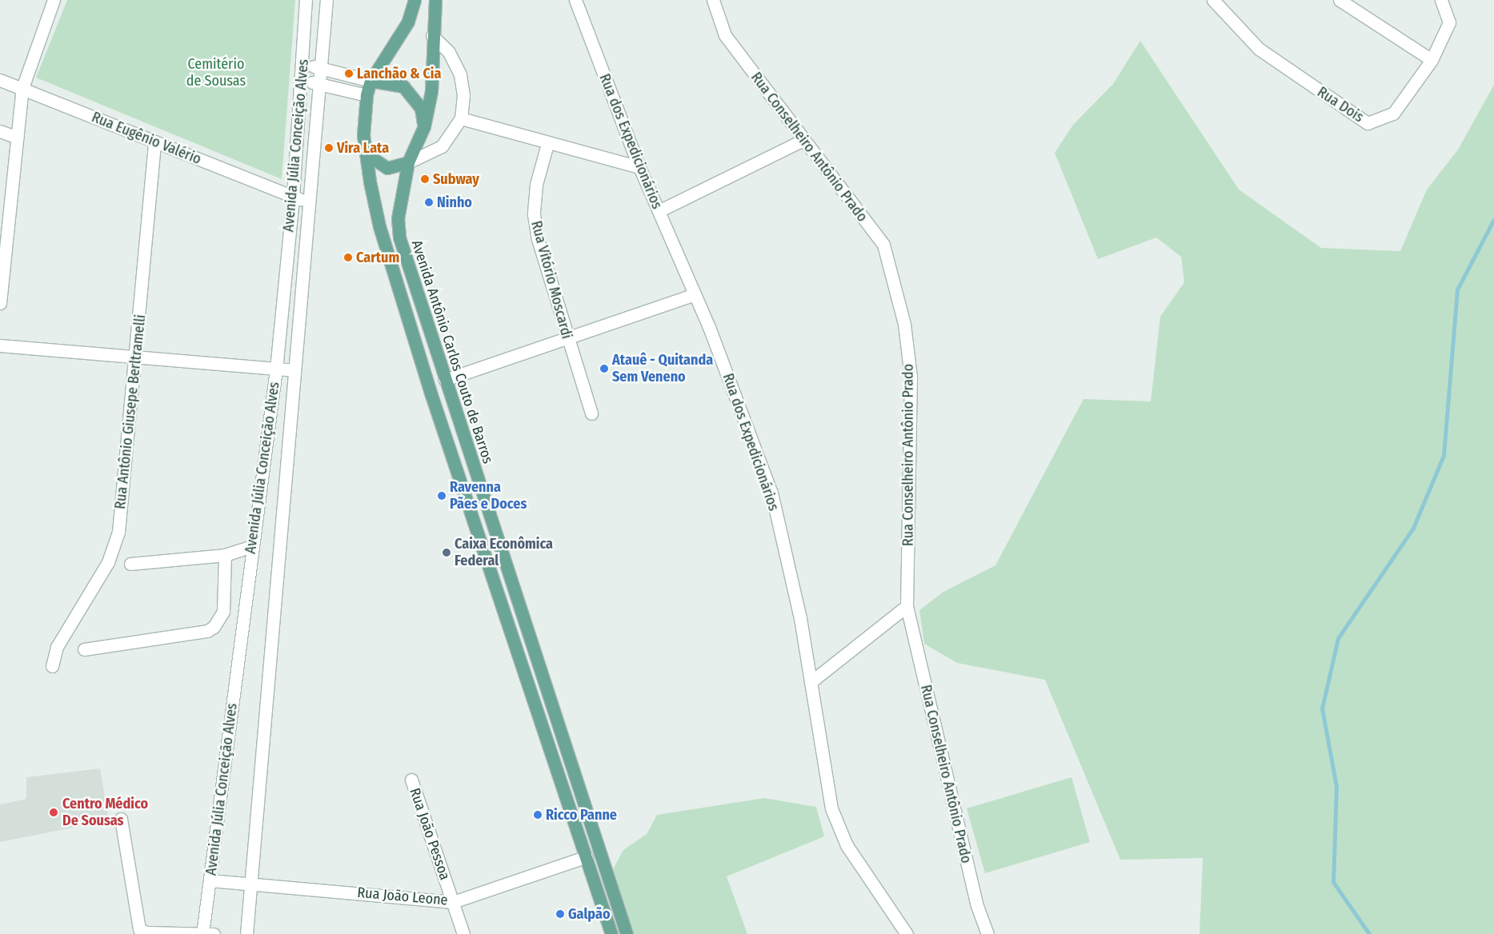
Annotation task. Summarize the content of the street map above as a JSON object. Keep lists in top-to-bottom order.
{
  "streets": {
    "main road": ["Avenida Antônio Carlos Couto de Barros"],
    "street": [
      "Rua Dois",
      "Rua Eugênio Valério",
      "Rua dos Expedicionários",
      "Avenida Júlia Conceição Alves",
      "Rua Conselheiro Antônio Prado",
      "Rua Vitório Moscardi",
      "Rua Antônio Giusepe Berltramelli",
      "Rua João Pessoa",
      "Rua João Leone"
    ]
  },
  "crossings": [
    ["Rua Eugênio Valério", "Avenida Júlia Conceição Alves"],
    ["Rua Eugênio Valério", "Rua Antônio Giusepe Berltramelli"],
    ["Avenida Júlia Conceição Alves", "Rua João Leone"],
    ["Rua João Pessoa", "Rua João Leone"]
  ],
  "parks": ["Cemitério de Sousas"],
  "places": [
    "Lanchão & Cia",
    "Vira Lata",
    "Subway",
    "Ninho",
    "Cartum",
    "Atauê - Quitanda Sem Veneno",
    "Ravenna Pães e Doces",
    "Caixa Econômica Federal",
    "Centro Médico De Sousas",
    "Ricco Panne",
    "Galpão"
  ]
}
